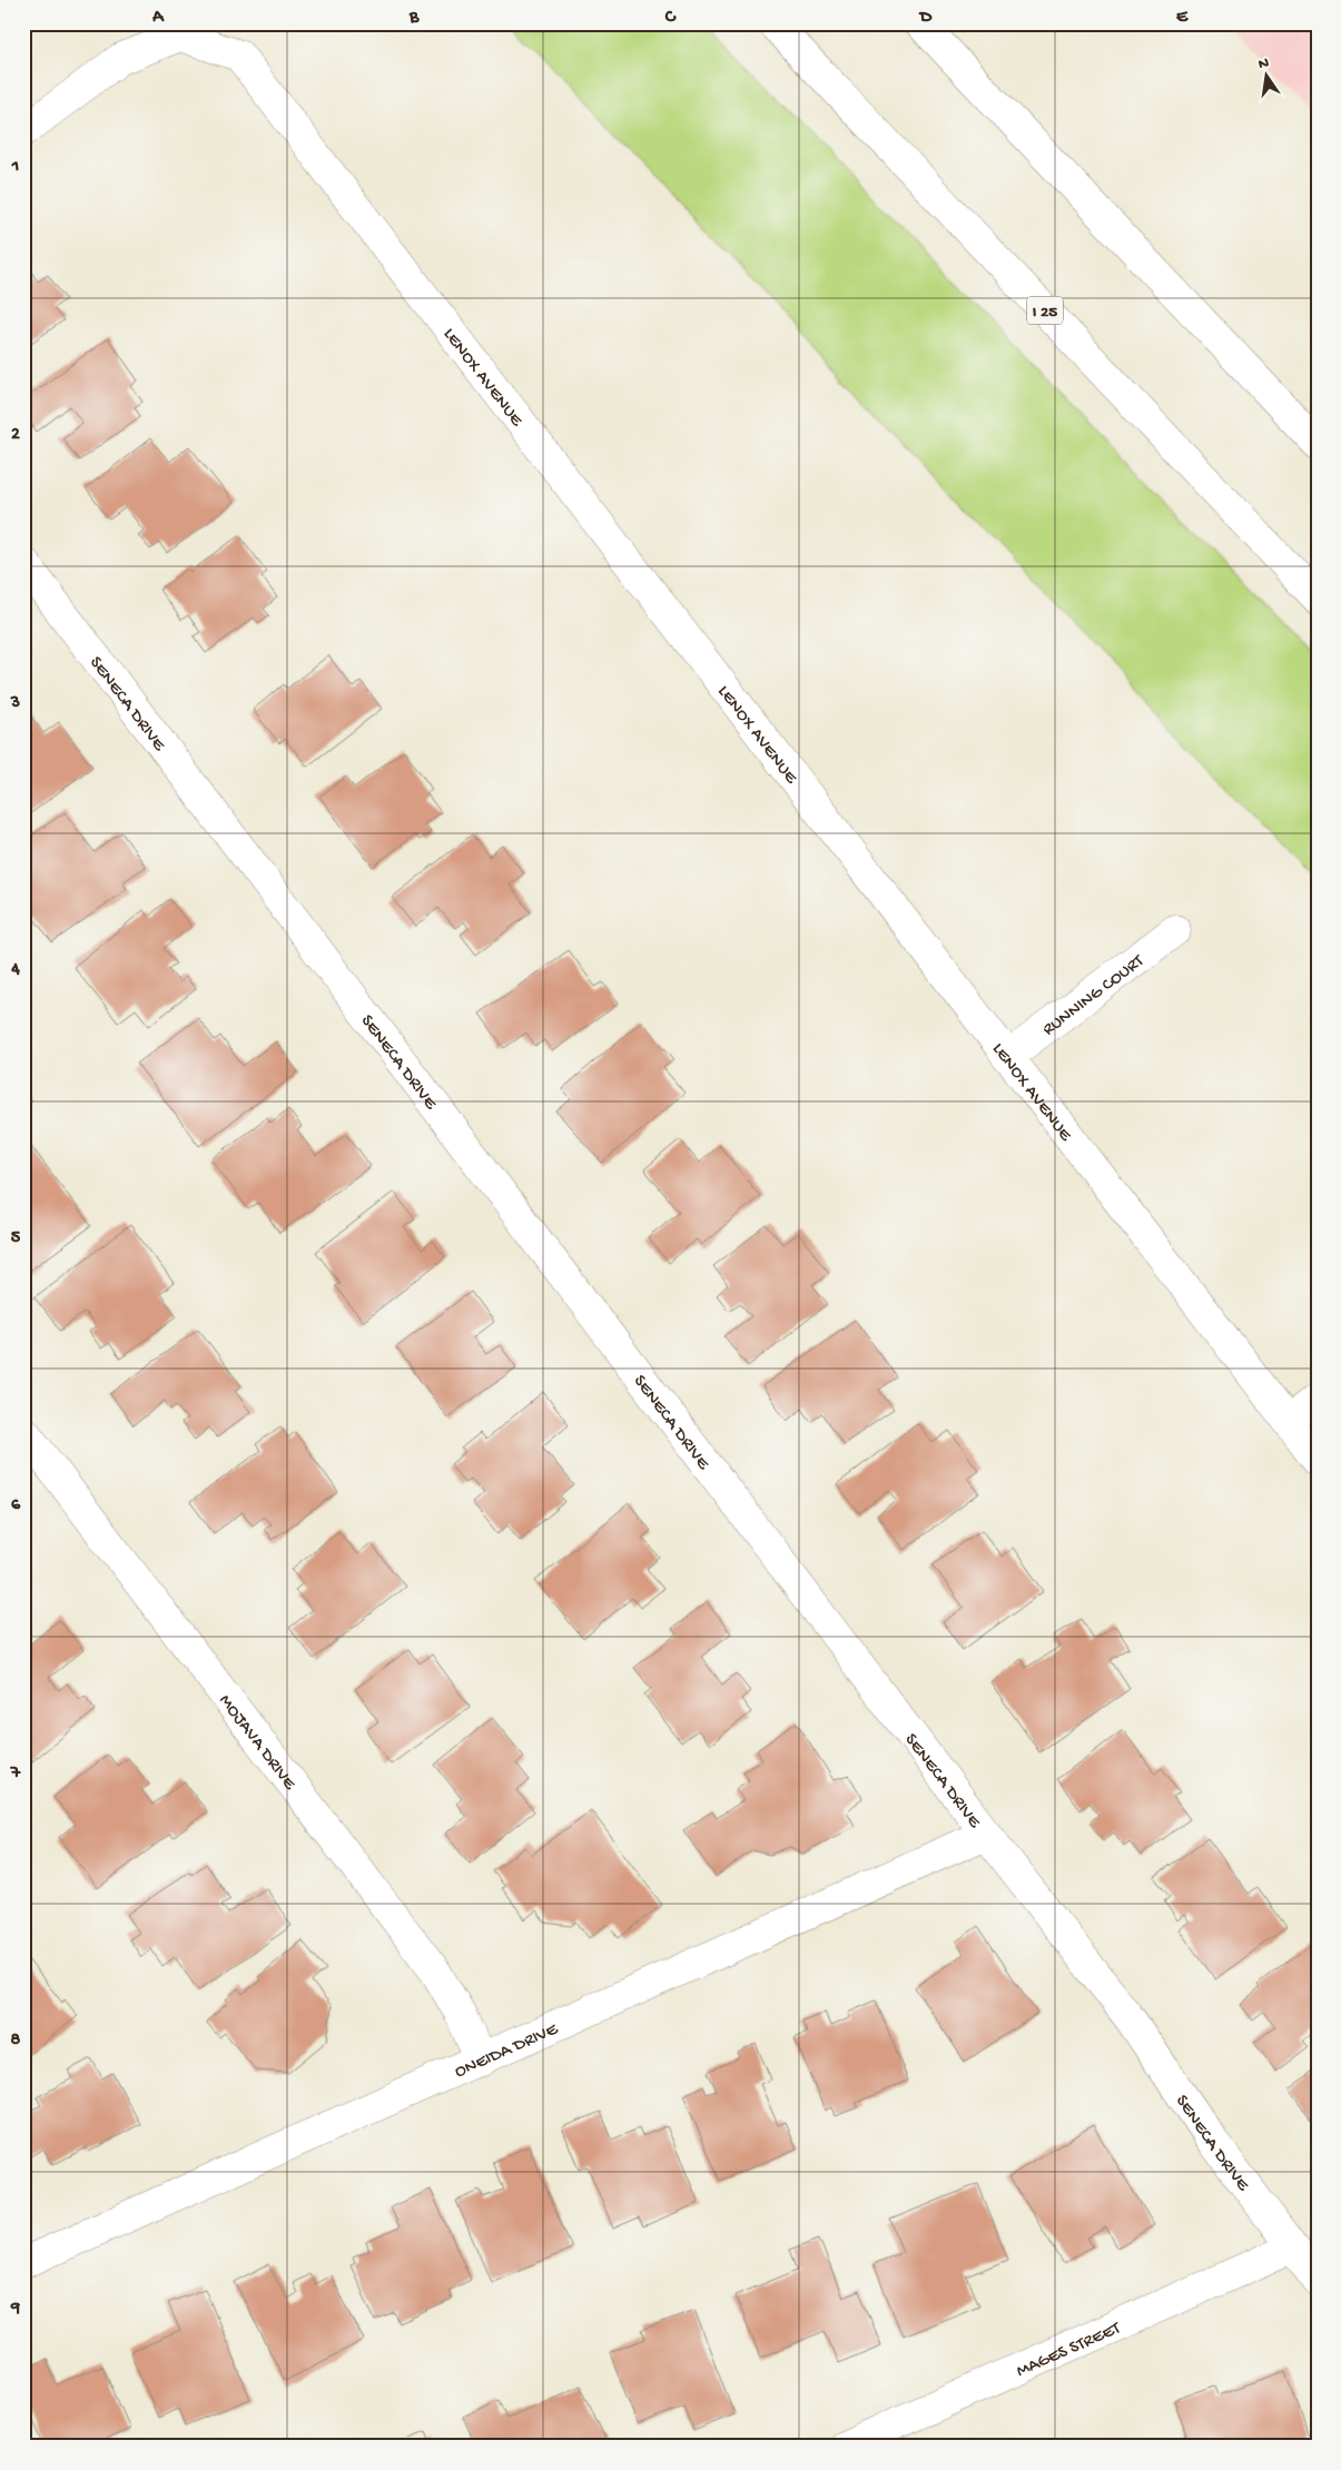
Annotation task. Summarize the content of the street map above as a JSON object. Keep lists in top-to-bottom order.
{
  "streets": {
    "main road": [
      "I 25",
      "LENOX AVENUE",
      "SENECA DRIVE",
      "RUNNING COURT",
      "MOJAVA DRIVE",
      "ONEIDA DRIVE",
      "MAGES STREET"
    ]
  },
  "crossings": [
    ["LENOX AVENUE", "RUNNING COURT"],
    ["SENECA DRIVE", "ONEIDA DRIVE"],
    ["SENECA DRIVE", "MAGES STREET"],
    ["MOJAVA DRIVE", "ONEIDA DRIVE"]
  ],
  "north": "top",
  "grid": {
    "columns": [
      "A",
      "B",
      "C",
      "D",
      "E"
    ],
    "rows": [
      "1",
      "2",
      "3",
      "4",
      "5",
      "6",
      "7",
      "8",
      "9"
    ]
  }
}
